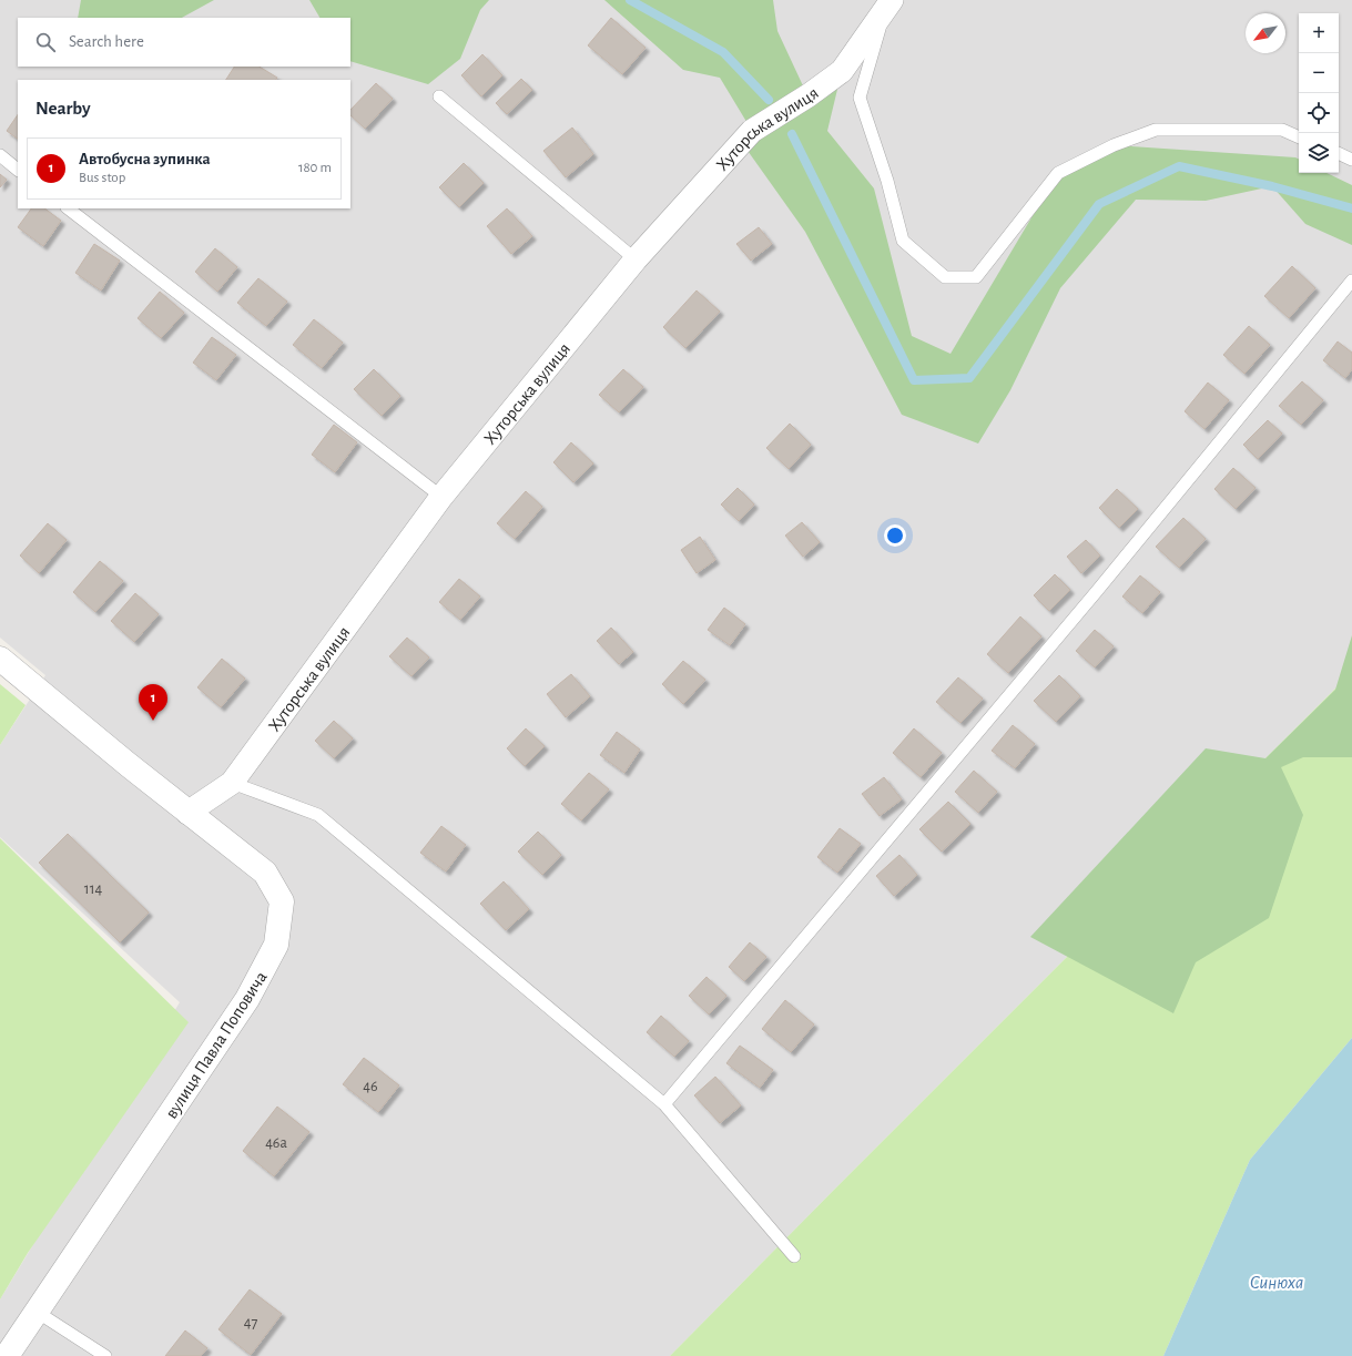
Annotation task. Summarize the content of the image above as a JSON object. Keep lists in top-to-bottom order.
{
  "streets": {
    "street": ["Хуторська вулиця", "вулиця Павла Поповича"]
  },
  "crossings": [
    ["Хуторська вулиця", "вулиця Павла Поповича"]
  ],
  "water": ["Синюха"],
  "house_numbers": [
    "114",
    "46",
    "46а",
    "47"
  ],
  "north": "bottom left",
  "page": {
    "map_buttons": ["+", "−"],
    "search": "Search here",
    "heading": "Nearby",
    "list": [
      {
        "mark": "1",
        "name": "Автобусна зупинка",
        "note": "Bus stop",
        "value": "180 m"
      }
    ],
    "pins": "1"
  }
}
